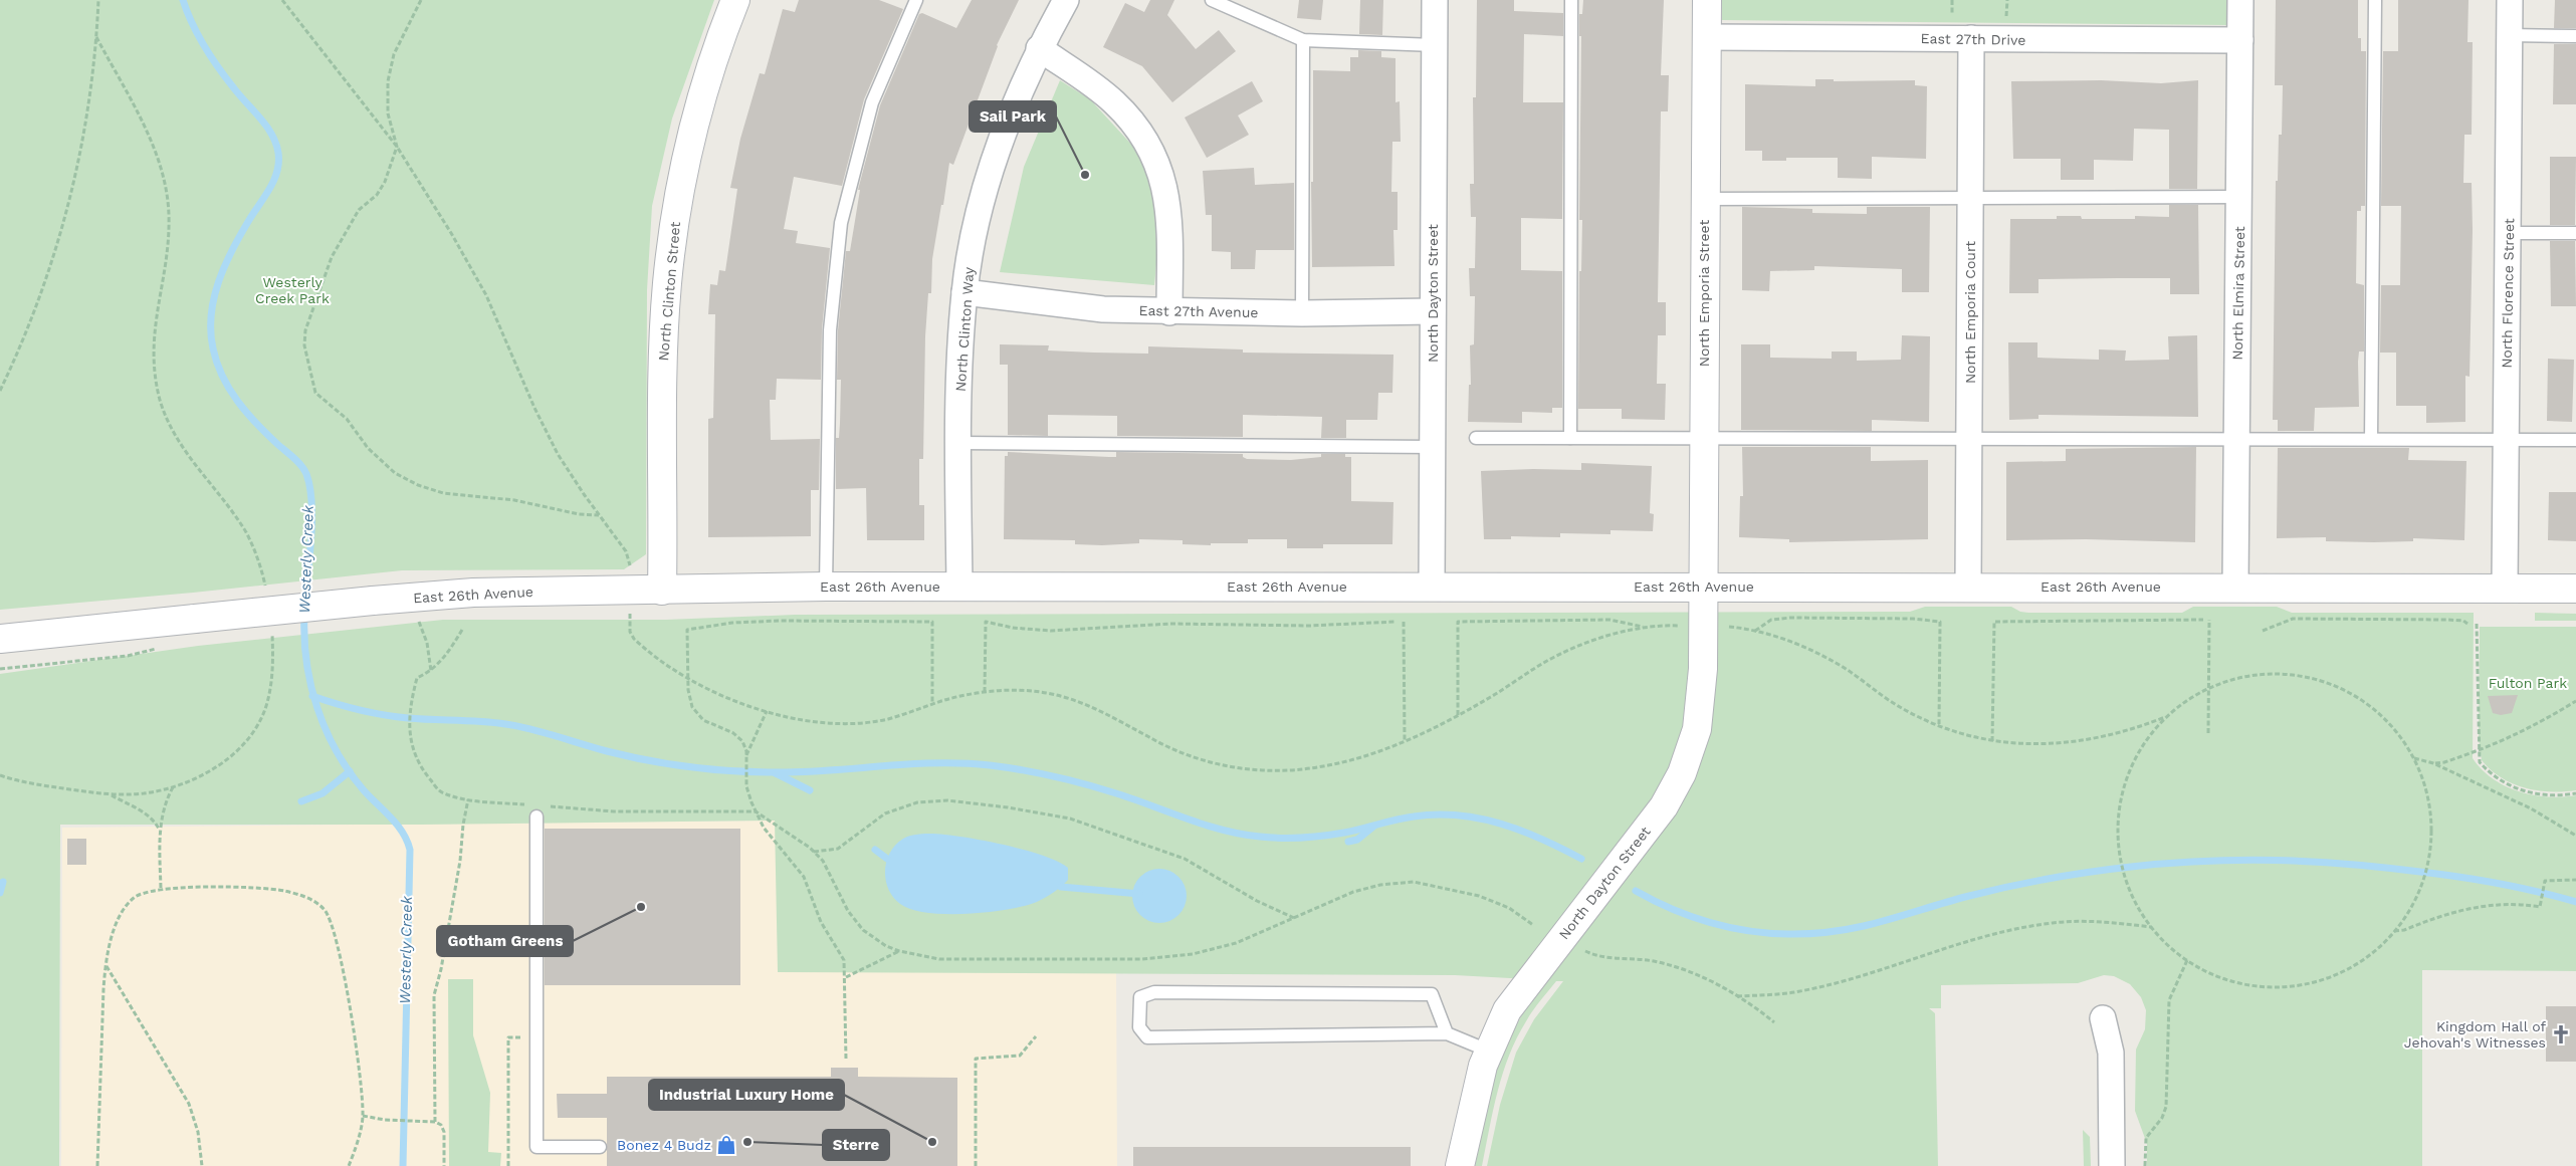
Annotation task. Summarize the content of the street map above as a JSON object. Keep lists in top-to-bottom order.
{
  "streets": {
    "street": [
      "East 27th Drive",
      "North Clinton Street",
      "North Dayton Street",
      "North Emporia Street",
      "North Elmira Street",
      "North Florence Street",
      "East 27th Avenue",
      "North Emporia Court",
      "North Clinton Way",
      "East 26th Avenue"
    ]
  },
  "crossings": [
    ["East 27th Drive", "North Emporia Street"],
    ["East 27th Drive", "North Elmira Street"],
    ["East 27th Drive", "North Emporia Court"],
    ["North Clinton Street", "East 26th Avenue"],
    ["North Dayton Street", "North Emporia Street"],
    ["North Dayton Street", "East 27th Avenue"],
    ["North Dayton Street", "East 26th Avenue"],
    ["North Emporia Street", "East 26th Avenue"],
    ["North Elmira Street", "East 26th Avenue"],
    ["North Florence Street", "East 26th Avenue"],
    ["East 27th Avenue", "North Clinton Way"],
    ["North Emporia Court", "East 26th Avenue"],
    ["North Clinton Way", "East 26th Avenue"]
  ],
  "water": ["Westerly Creek"],
  "parks": ["Westerly Creek Park", "Fulton Park"],
  "places": {
    "other": [
      "Sail Park",
      "Gotham Greens",
      "Sterre",
      "Industrial Luxury Home"
    ],
    "church": ["Kingdom Hall of Jehovah's Witnesses"],
    "shop": ["Bonez 4 Budz"]
  }
}
